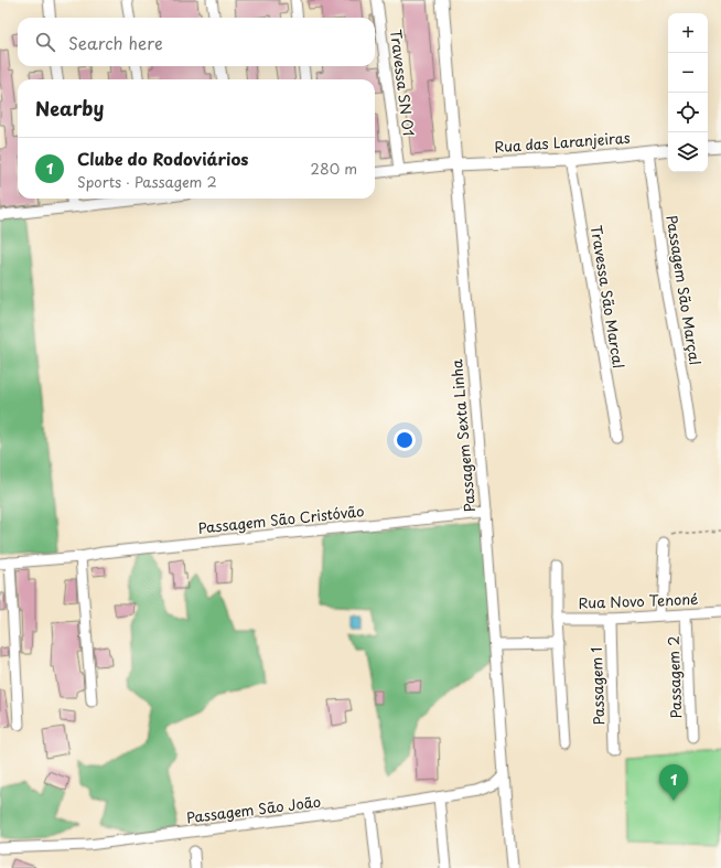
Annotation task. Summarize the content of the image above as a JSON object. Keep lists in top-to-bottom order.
{
  "streets": {
    "street": [
      "Travessa SN 01",
      "Rua das Laranjeiras",
      "Passagem São Marçal",
      "Travessa São Marcal",
      "Passagem Sexta Linha",
      "Passagem São Cristóvão",
      "Rua Novo Tenoné",
      "Passagem 2",
      "Passagem 1",
      "Passagem São João"
    ]
  },
  "crossings": [
    ["Rua das Laranjeiras", "Passagem São Marçal"],
    ["Rua das Laranjeiras", "Travessa São Marcal"],
    ["Rua das Laranjeiras", "Passagem Sexta Linha"],
    ["Passagem Sexta Linha", "Passagem São Cristóvão"],
    ["Passagem Sexta Linha", "Passagem São João"],
    ["Rua Novo Tenoné", "Passagem 2"],
    ["Rua Novo Tenoné", "Passagem 1"]
  ],
  "page": {
    "map_buttons": ["+", "−"],
    "search": "Search here",
    "heading": "Nearby",
    "list": [
      {
        "mark": "1",
        "name": "Clube do Rodoviários",
        "note": "Sports · Passagem 2",
        "value": "280 m"
      }
    ],
    "pins": "1"
  }
}
